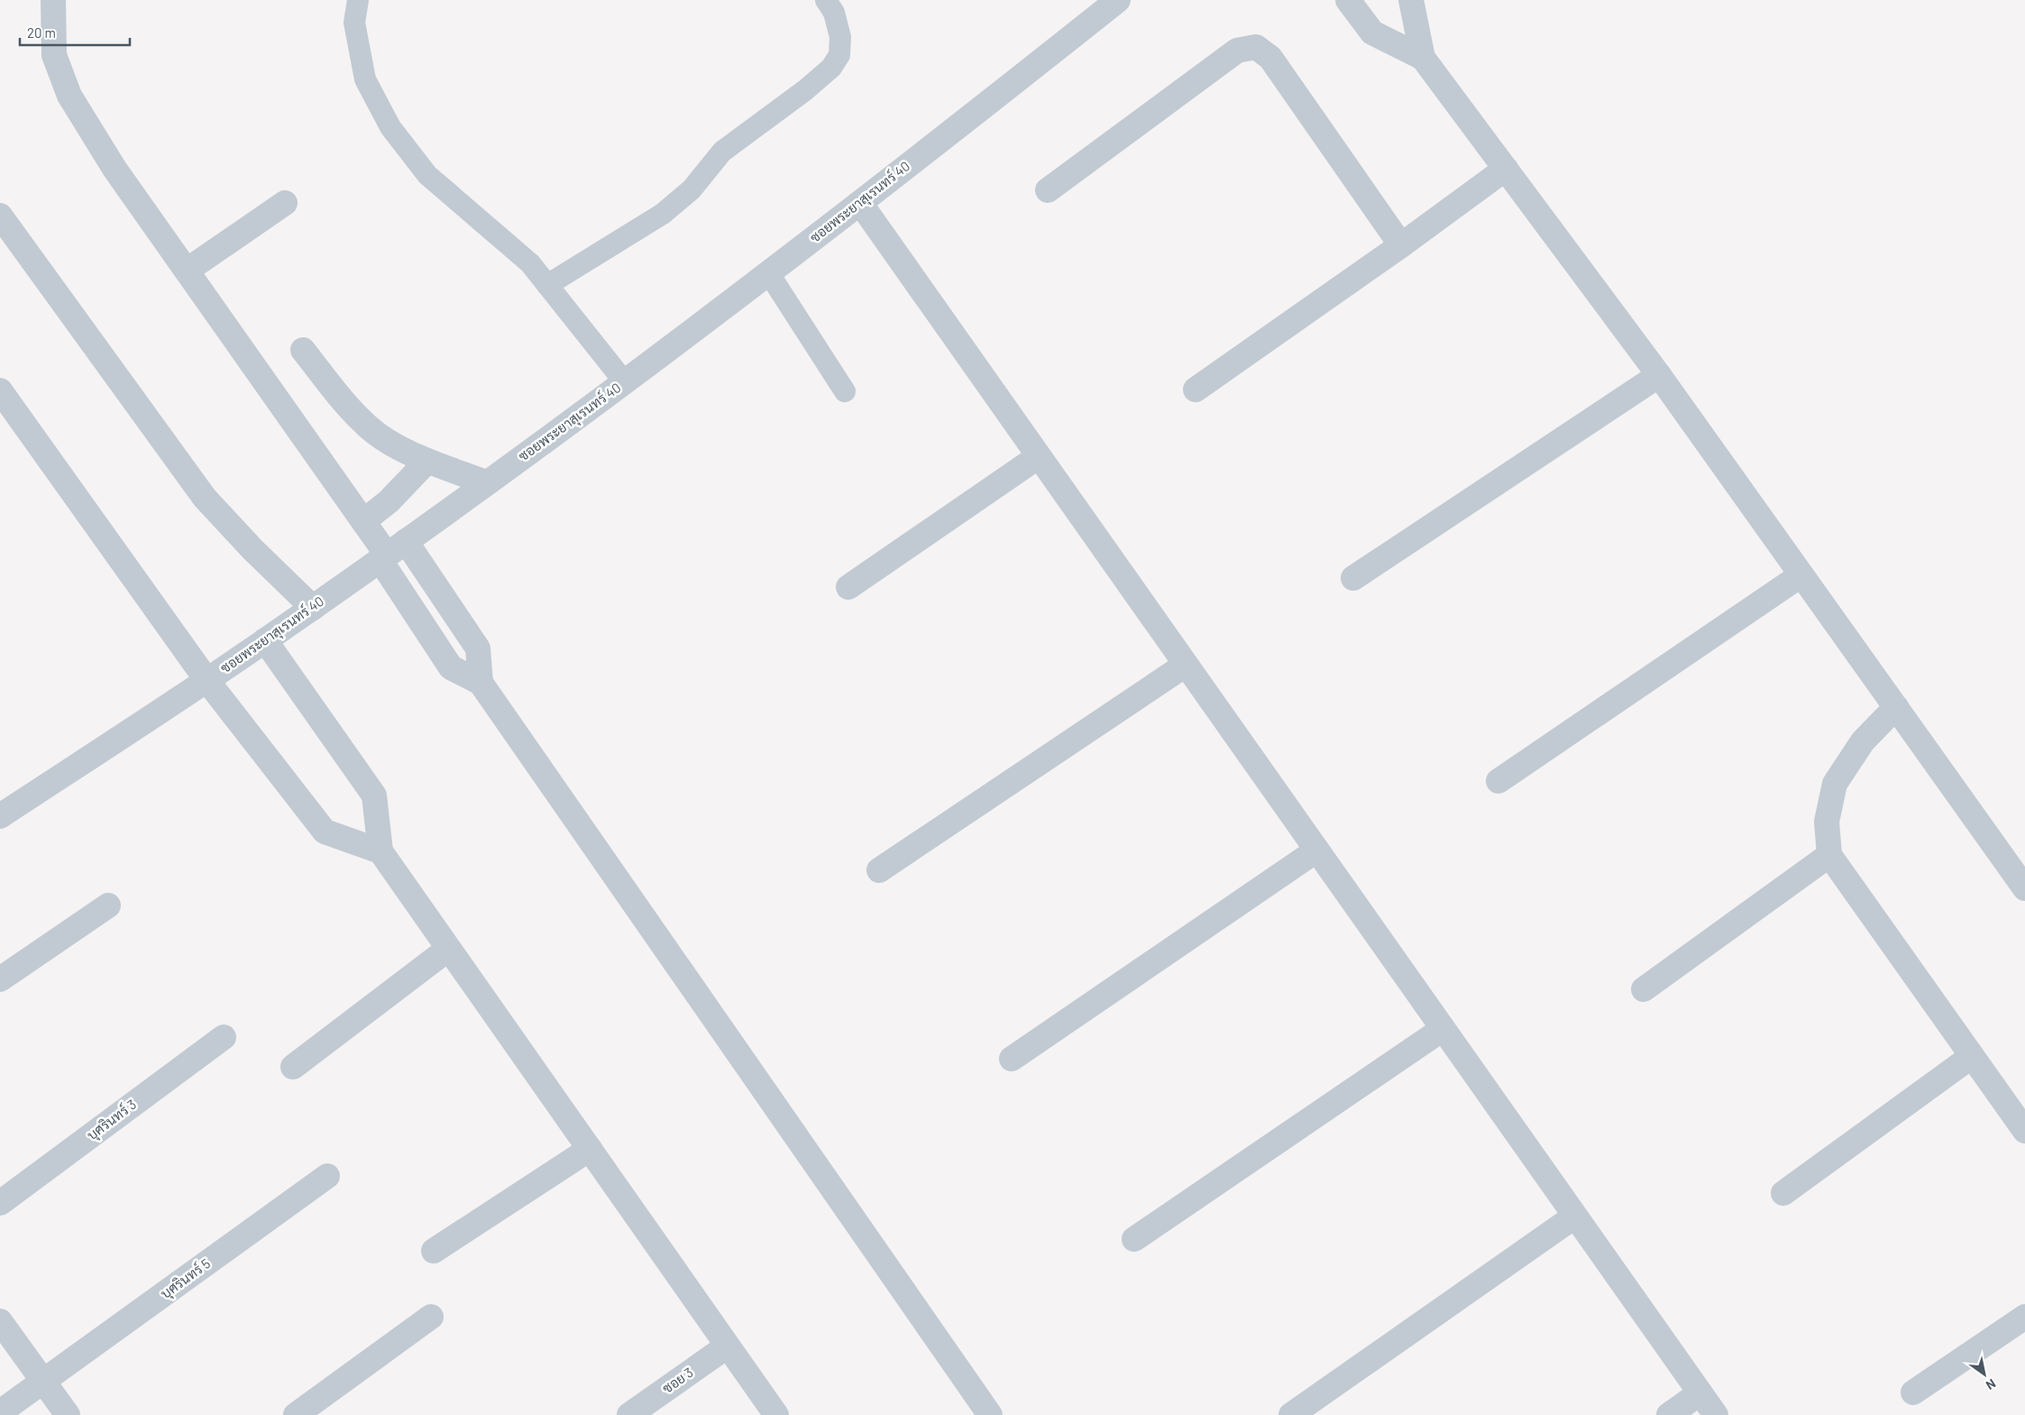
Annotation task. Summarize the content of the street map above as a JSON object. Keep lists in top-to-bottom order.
{
  "streets": {
    "street": [
      "ซอยพระยาสุเรนทร์ 40",
      "บุศรินทร์ 3",
      "บุศรินทร์ 5",
      "ซอย 3"
    ]
  },
  "scale_bar": "20 m",
  "north": "bottom right"
}
